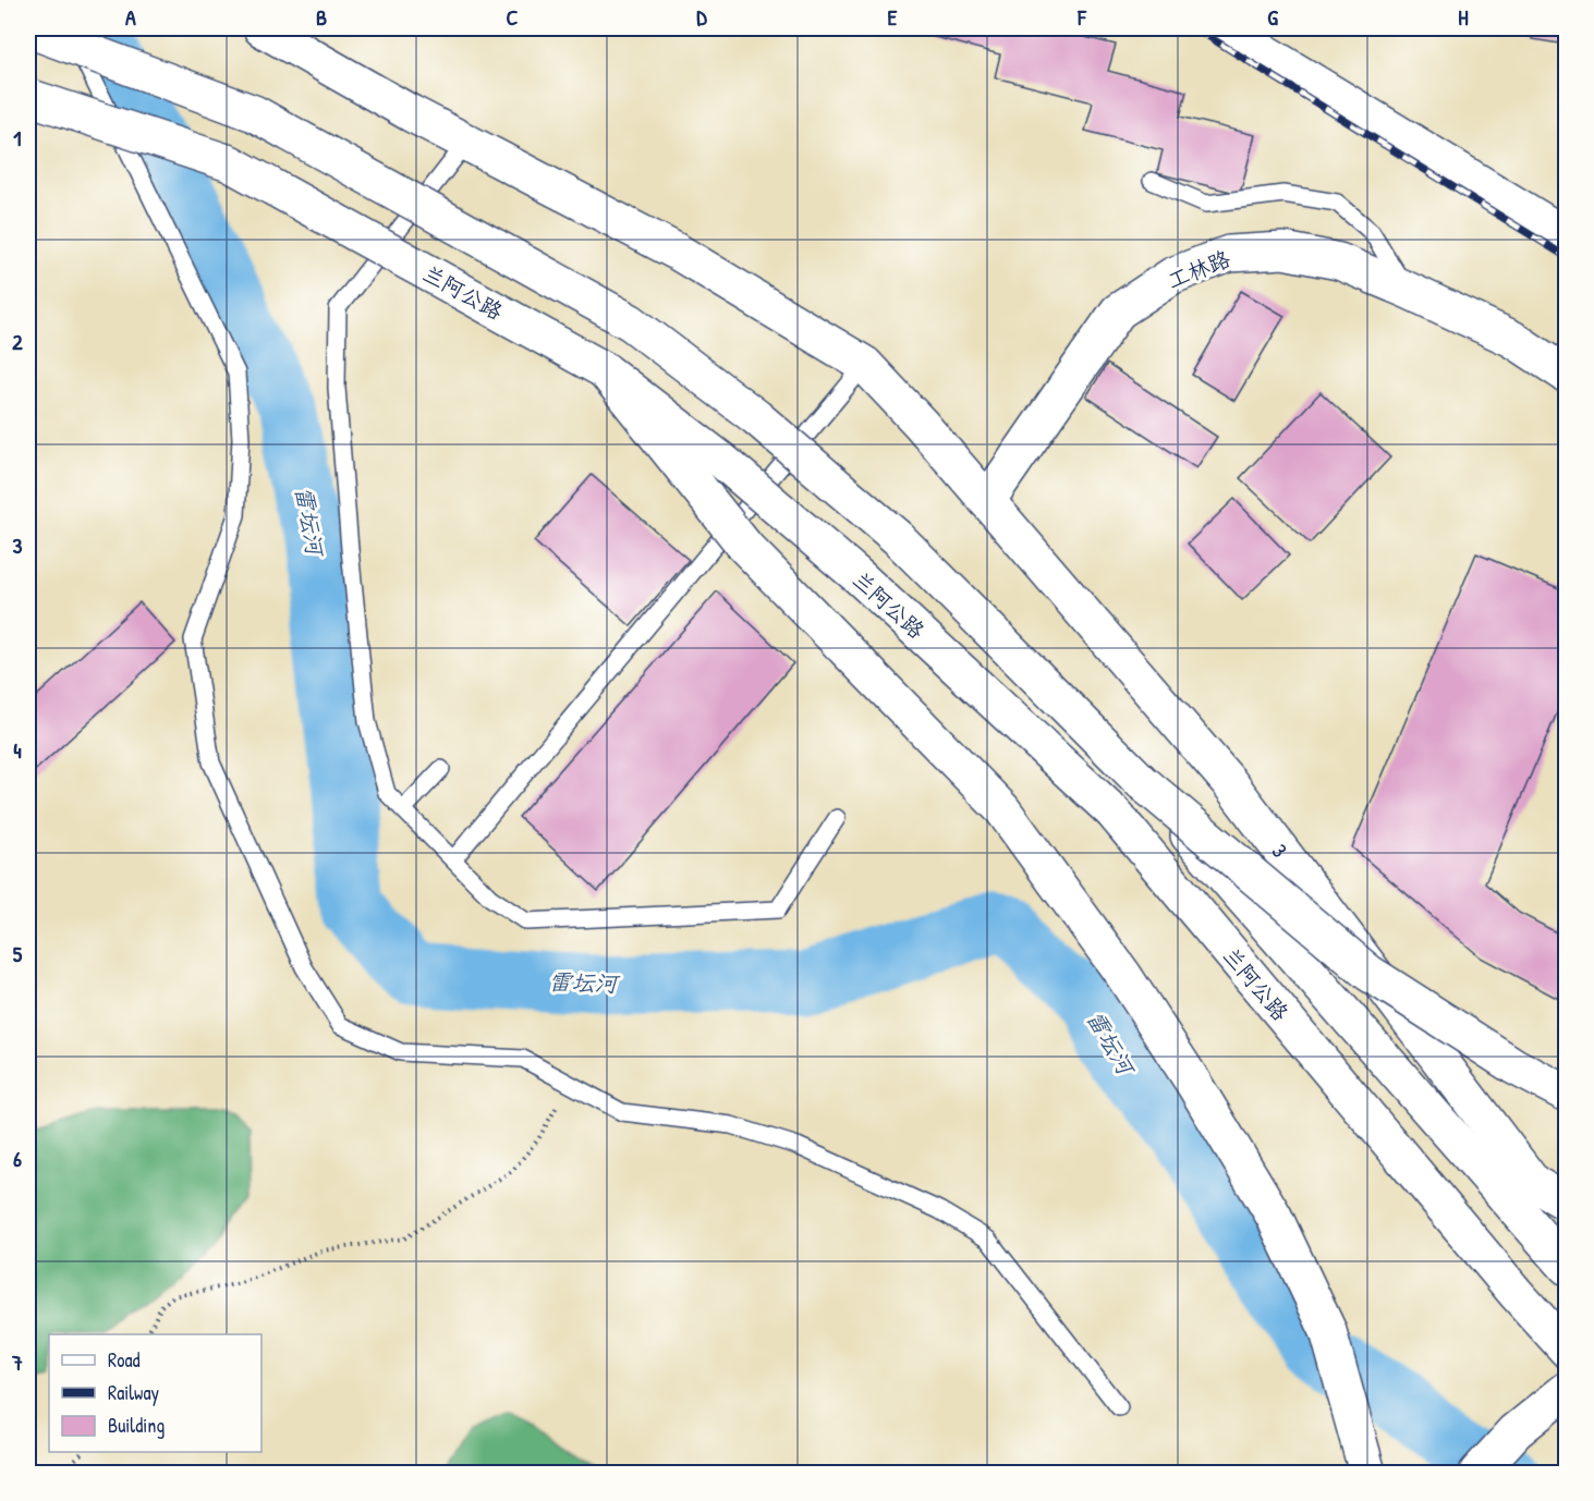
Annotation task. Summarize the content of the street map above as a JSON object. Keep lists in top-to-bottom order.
{
  "streets": {
    "main road": ["工林路", "兰阿公路", "3"]
  },
  "crossings": [
    ["工林路", "3"]
  ],
  "water": ["雷坛河"],
  "legend": ["Road", "Railway", "Building"],
  "grid": {
    "columns": [
      "A",
      "B",
      "C",
      "D",
      "E",
      "F",
      "G",
      "H"
    ],
    "rows": [
      "1",
      "2",
      "3",
      "4",
      "5",
      "6",
      "7"
    ]
  }
}
